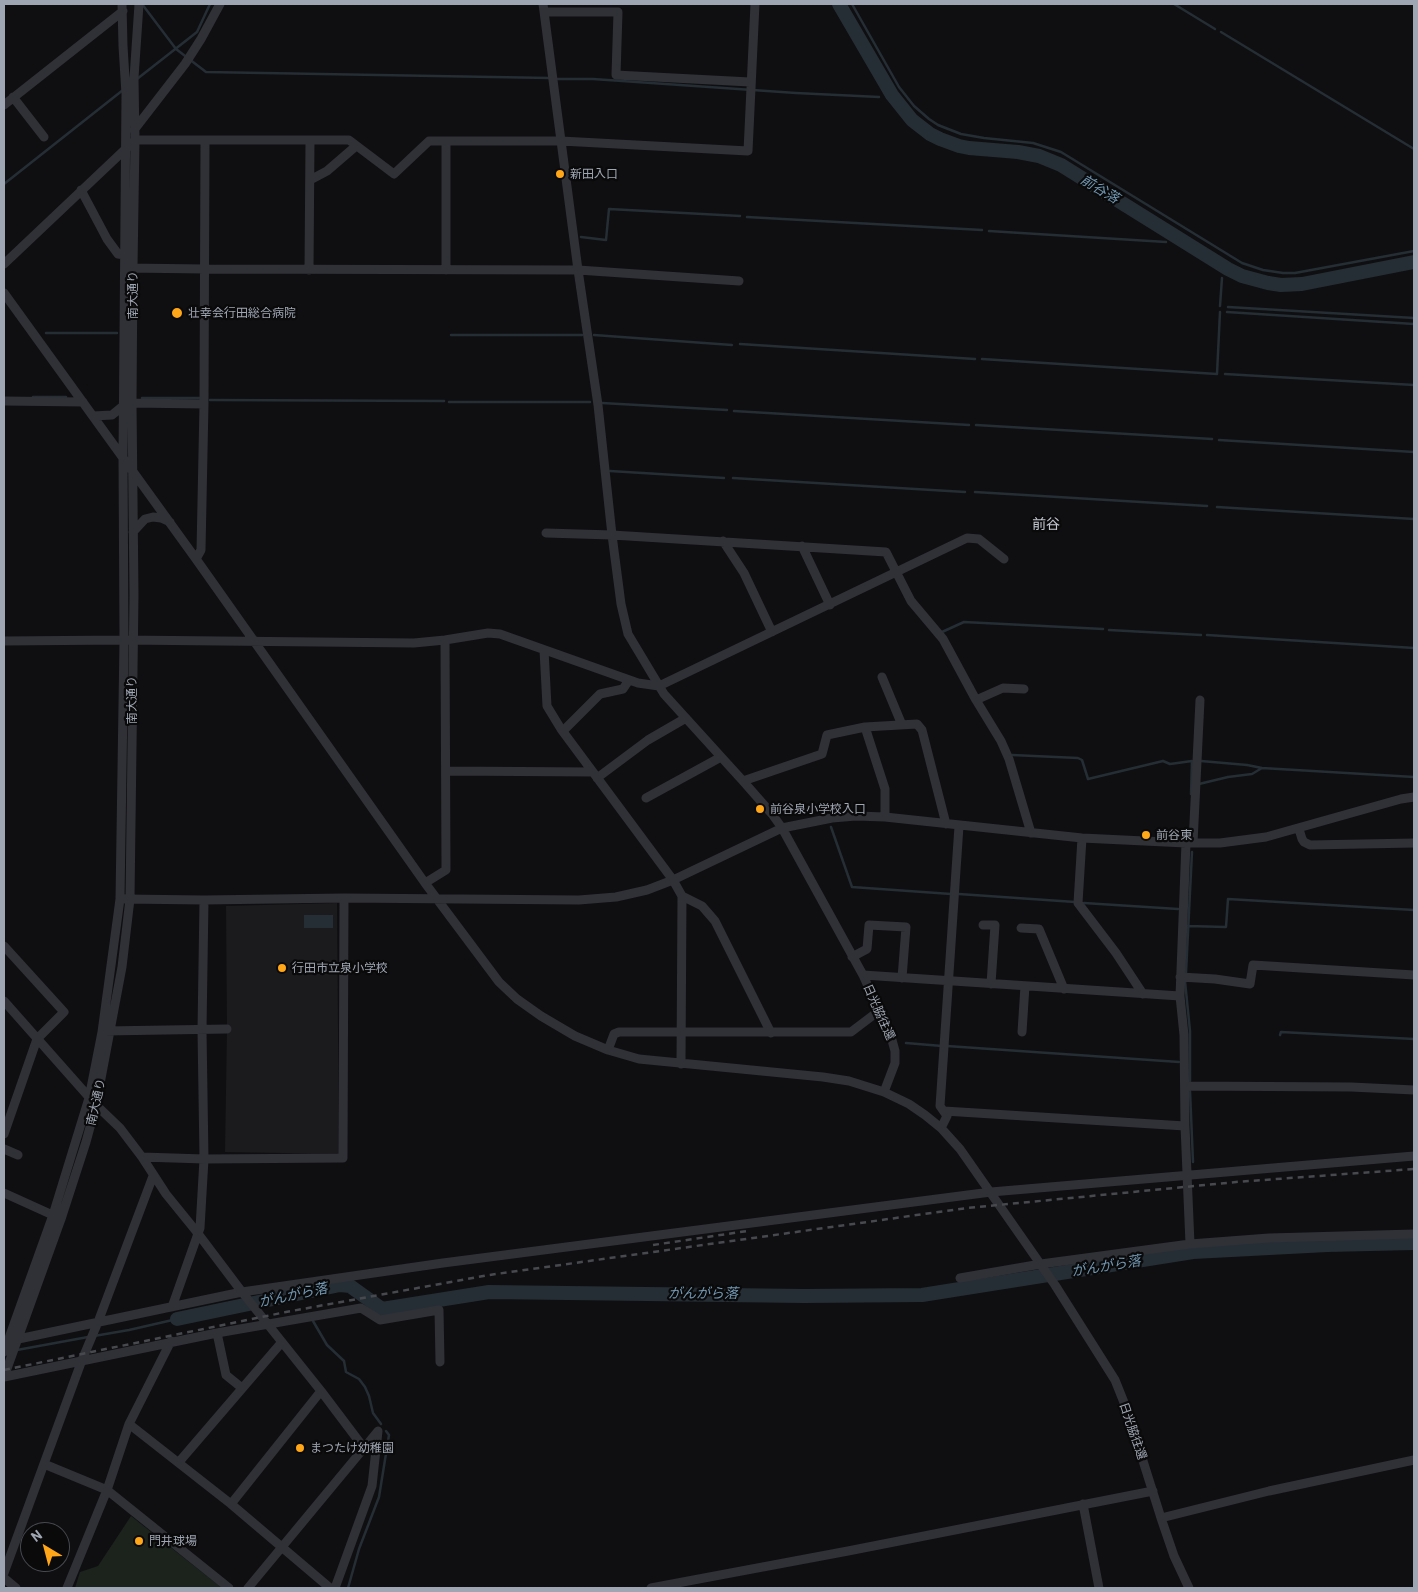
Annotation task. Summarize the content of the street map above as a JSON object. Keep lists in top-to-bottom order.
{
  "streets": {
    "street": ["南大通り", "日光脇往還"]
  },
  "districts": ["前谷"],
  "water": ["前谷落", "がんがら落"],
  "places": [
    "新田入口",
    "壮幸会行田総合病院",
    "前谷泉小学校入口",
    "前谷東",
    "行田市立泉小学校",
    "まつたけ幼稚園",
    "門井球場"
  ],
  "north": "top left"
}
